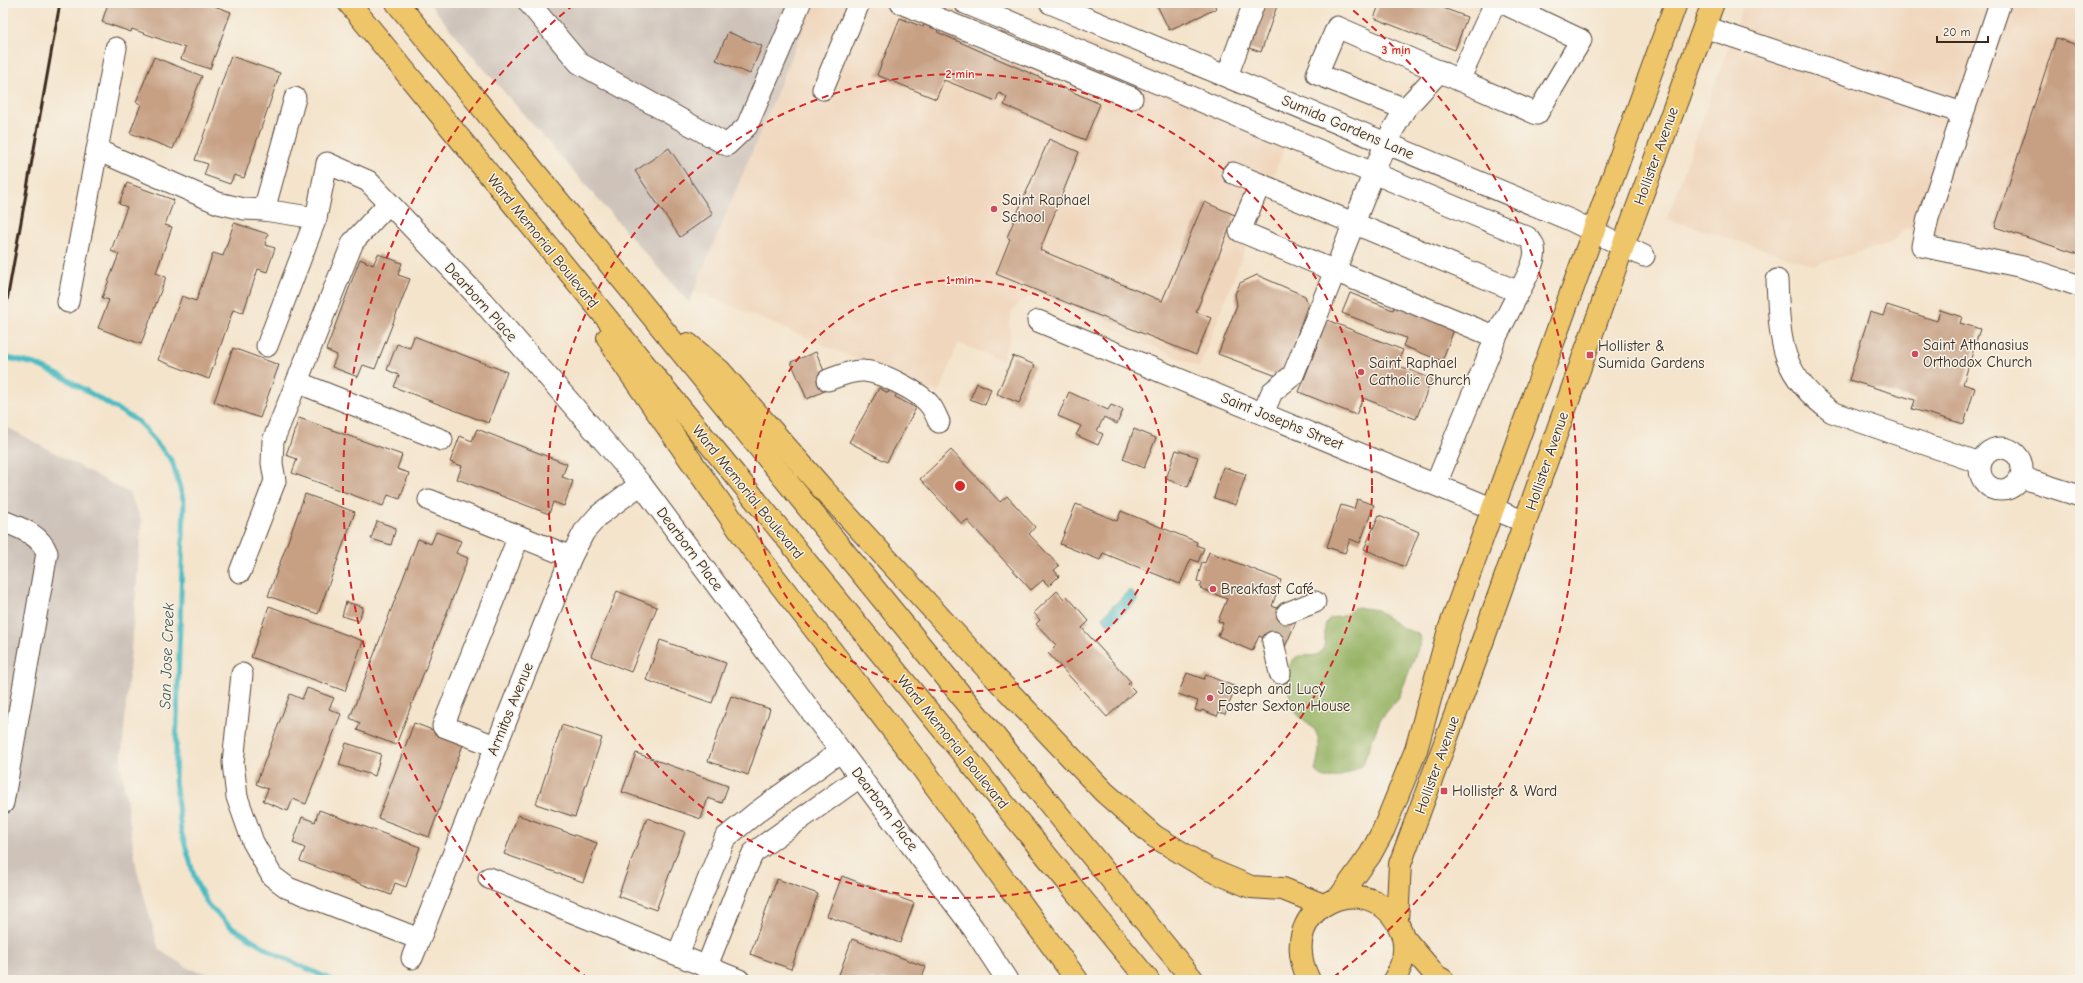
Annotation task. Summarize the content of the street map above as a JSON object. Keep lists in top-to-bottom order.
{
  "streets": {
    "main road": ["Hollister Avenue", "Ward Memorial Boulevard"],
    "street": [
      "Sumida Gardens Lane",
      "Dearborn Place",
      "Saint Josephs Street",
      "Armitos Avenue"
    ]
  },
  "crossings": [
    ["Sumida Gardens Lane", "Hollister Avenue"],
    ["Hollister Avenue", "Saint Josephs Street"],
    ["Dearborn Place", "Armitos Avenue"]
  ],
  "water": ["San Jose Creek"],
  "places": {
    "other": [
      "Saint Raphael School",
      "Saint Athanasius Orthodox Church",
      "Saint Raphael Catholic Church",
      "Breakfast Café",
      "Joseph and Lucy Foster Sexton House"
    ],
    "transit": ["Hollister & Sumida Gardens", "Hollister & Ward"]
  },
  "scale_bar": "20 m",
  "rings": ["3 min", "2 min", "1 min"]
}
